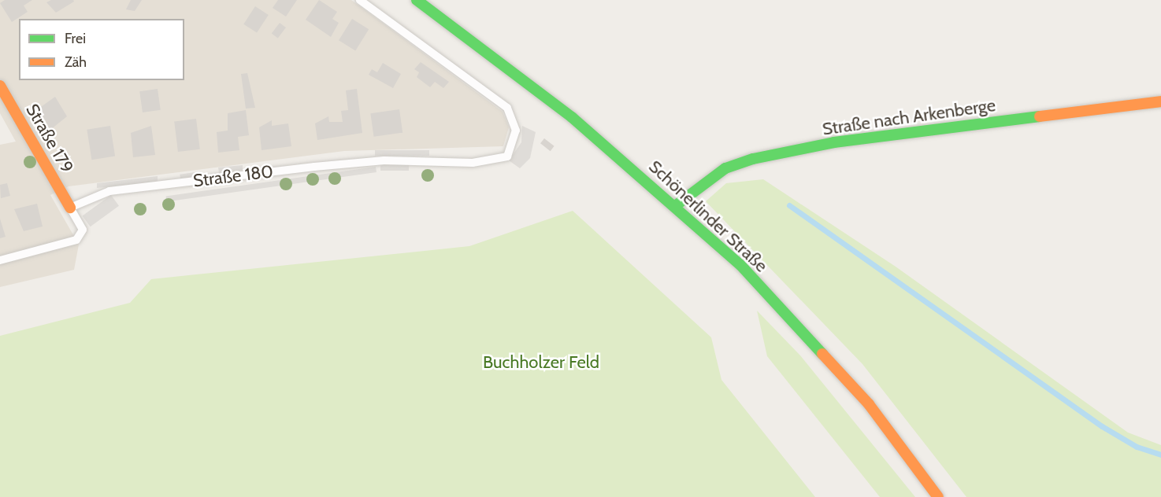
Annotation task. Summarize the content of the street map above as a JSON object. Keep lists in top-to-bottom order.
{
  "streets": {
    "main road": ["Straße nach Arkenberge", "Straße 179", "Schönerlinder Straße"],
    "lane": ["Straße 180"]
  },
  "crossings": [
    ["Straße nach Arkenberge", "Schönerlinder Straße"],
    ["Straße 179", "Straße 180"]
  ],
  "parks": ["Buchholzer Feld"],
  "legend": ["Frei", "Zäh"]
}
